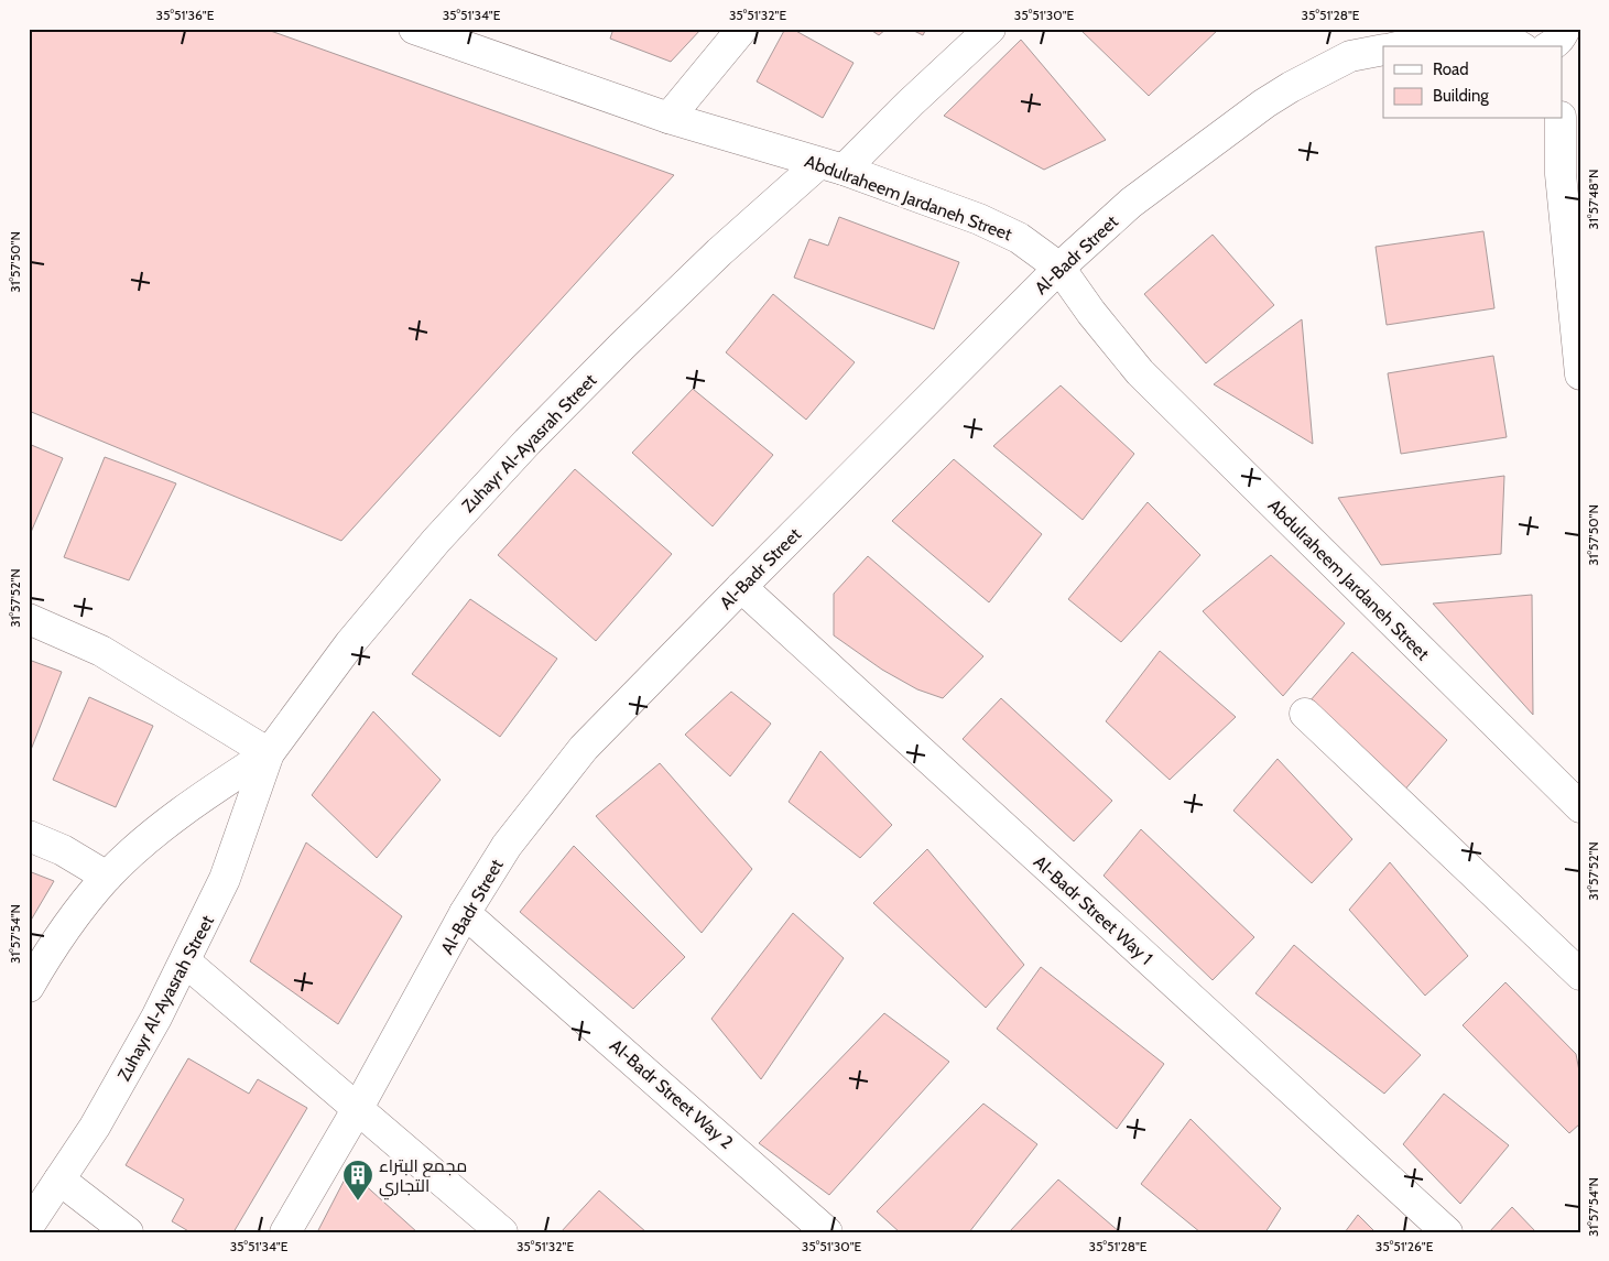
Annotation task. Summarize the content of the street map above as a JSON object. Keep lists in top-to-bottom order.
{
  "streets": {
    "street": [
      "Abdulraheem Jardaneh Street",
      "Al-Badr Street",
      "Zuhayr Al-Ayasrah Street",
      "Al-Badr Street Way 1",
      "Al-Badr Street Way 2"
    ]
  },
  "crossings": [
    ["Abdulraheem Jardaneh Street", "Al-Badr Street"],
    ["Abdulraheem Jardaneh Street", "Zuhayr Al-Ayasrah Street"],
    ["Al-Badr Street", "Al-Badr Street Way 1"],
    ["Al-Badr Street", "Al-Badr Street Way 2"]
  ],
  "places": {
    "building": ["مجمع البتراء التجاري"]
  },
  "legend": ["Road", "Building"],
  "coordinates": [
    "35°51'36\"E",
    "35°51'34\"E",
    "35°51'32\"E",
    "35°51'30\"E",
    "35°51'28\"E",
    "31°57'48\"N",
    "31°57'50\"N",
    "31°57'52\"N",
    "31°57'54\"N",
    "35°51'26\"E"
  ]
}
